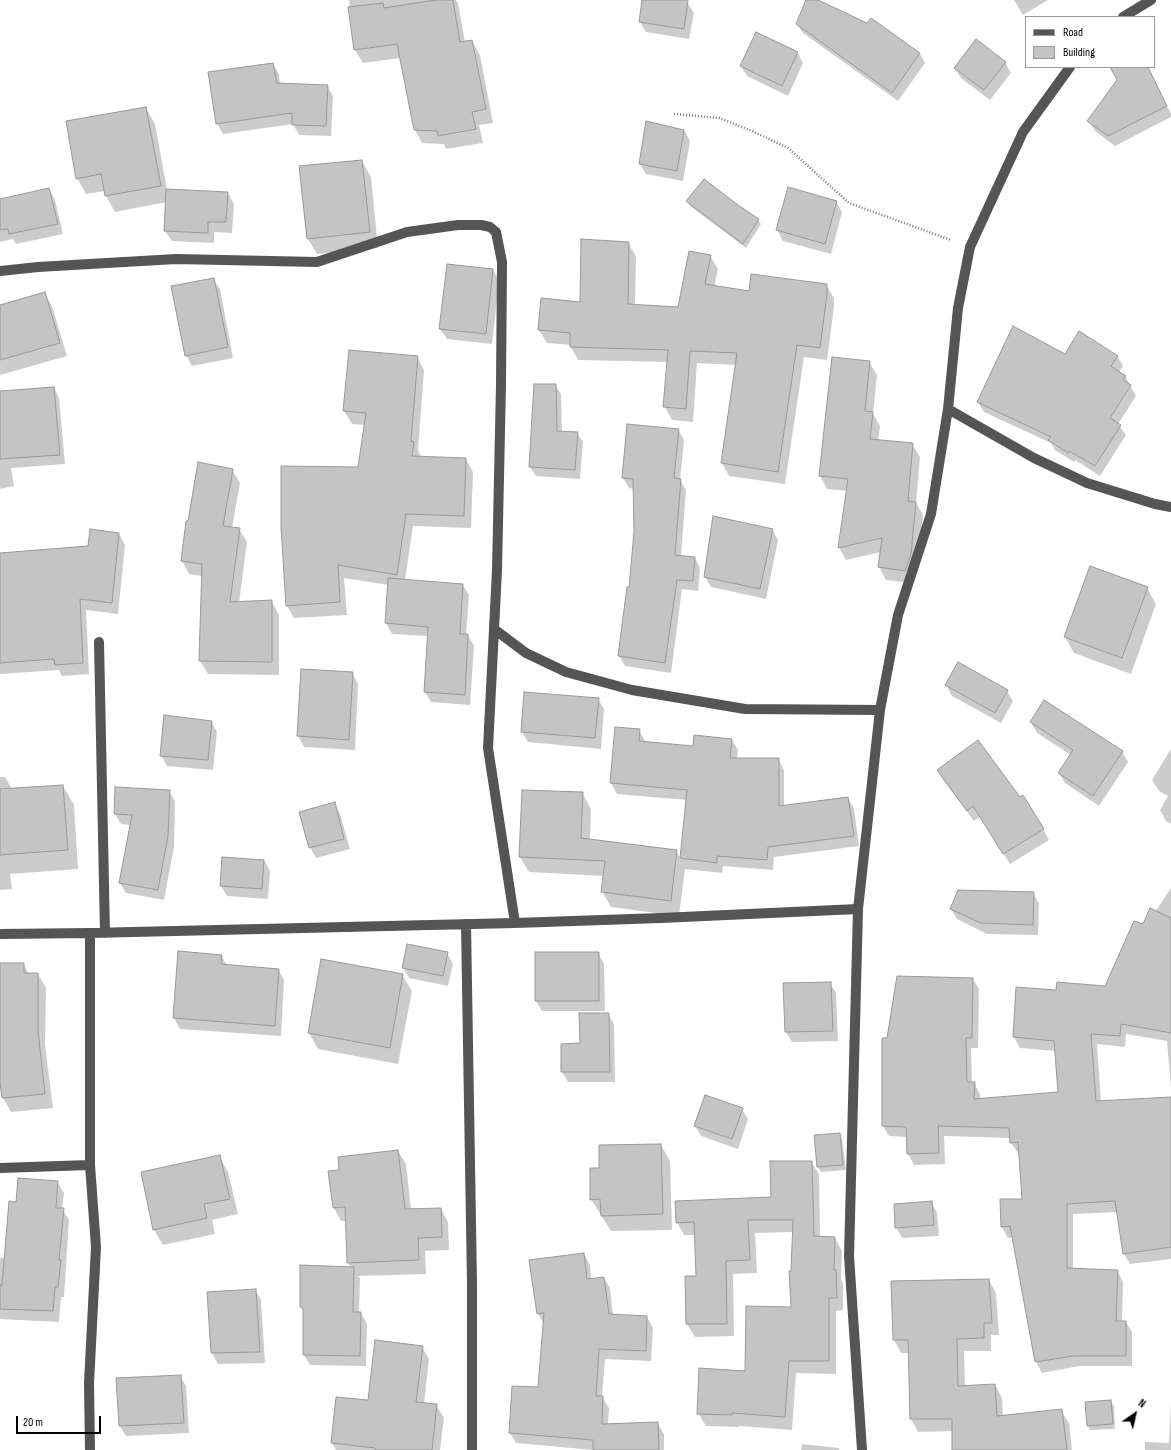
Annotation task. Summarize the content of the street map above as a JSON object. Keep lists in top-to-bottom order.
{
  "legend": ["Road", "Building"],
  "scale_bar": "20 m",
  "north": "top right"
}
